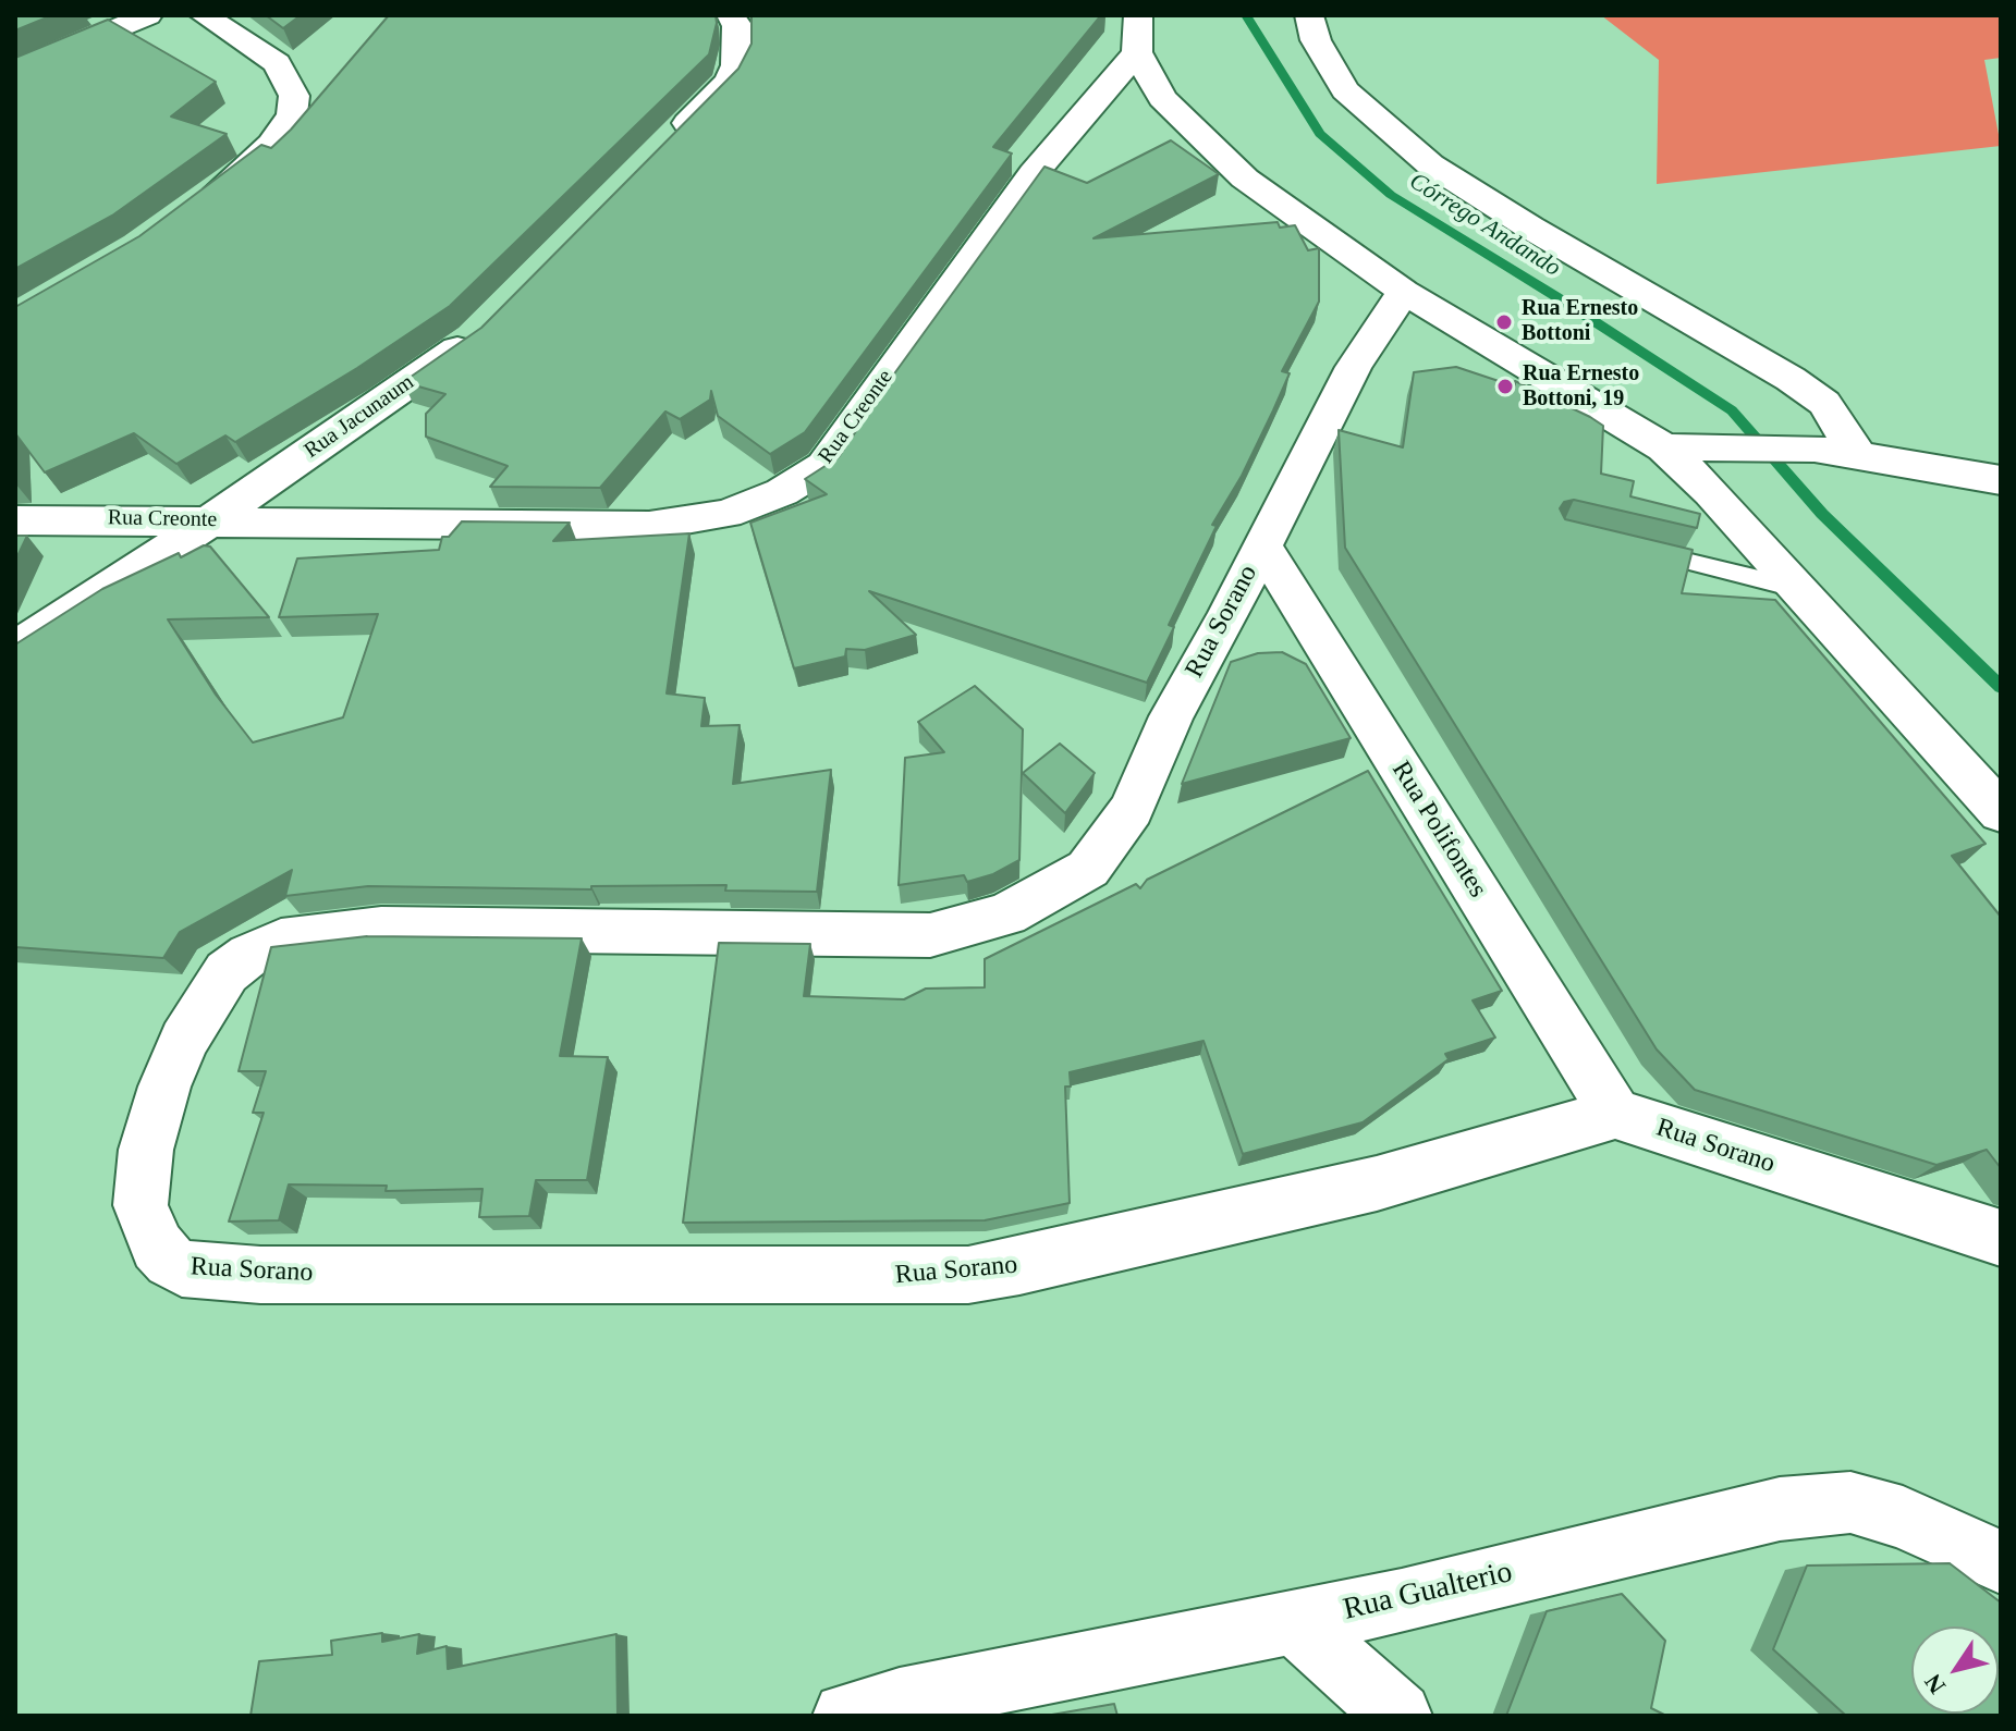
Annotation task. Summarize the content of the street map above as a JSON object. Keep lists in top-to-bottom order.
{
  "streets": {
    "street": [
      "Rua Jacunaum",
      "Rua Creonte",
      "Rua Sorano",
      "Rua Polifontes",
      "Rua Gualterio"
    ]
  },
  "crossings": [
    ["Rua Jacunaum", "Rua Creonte"],
    ["Rua Sorano", "Rua Polifontes"]
  ],
  "water": ["Córrego Andando"],
  "places": ["Rua Ernesto Bottoni", "Rua Ernesto Bottoni, 19"],
  "north": "bottom left"
}
